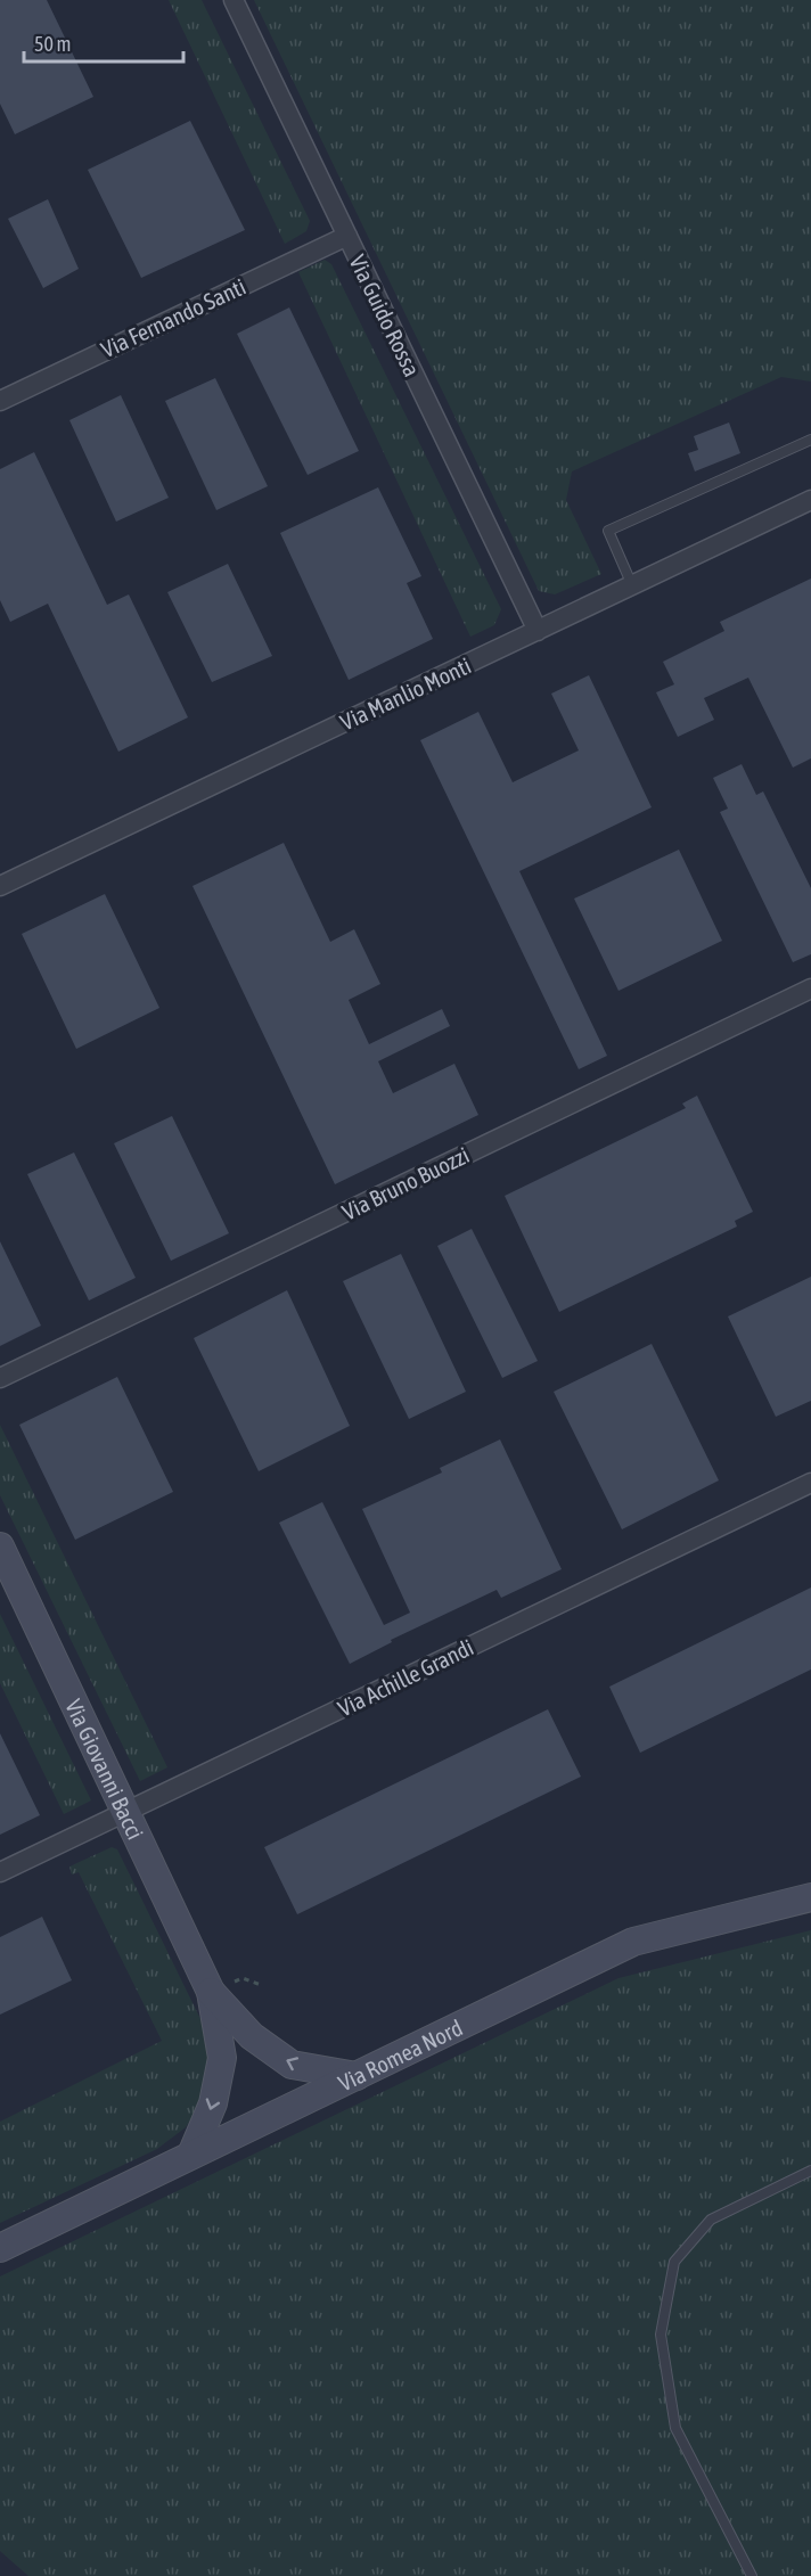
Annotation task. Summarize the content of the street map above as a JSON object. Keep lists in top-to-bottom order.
{
  "streets": {
    "main road": ["Via Giovanni Bacci", "Via Romea Nord"],
    "street": [
      "Via Guido Rossa",
      "Via Fernando Santi",
      "Via Manlio Monti",
      "Via Bruno Buozzi",
      "Via Achille Grandi"
    ]
  },
  "crossings": [
    ["Via Guido Rossa", "Via Fernando Santi"],
    ["Via Guido Rossa", "Via Manlio Monti"],
    ["Via Achille Grandi", "Via Giovanni Bacci"],
    ["Via Giovanni Bacci", "Via Romea Nord"]
  ],
  "scale_bar": "50 m"
}
